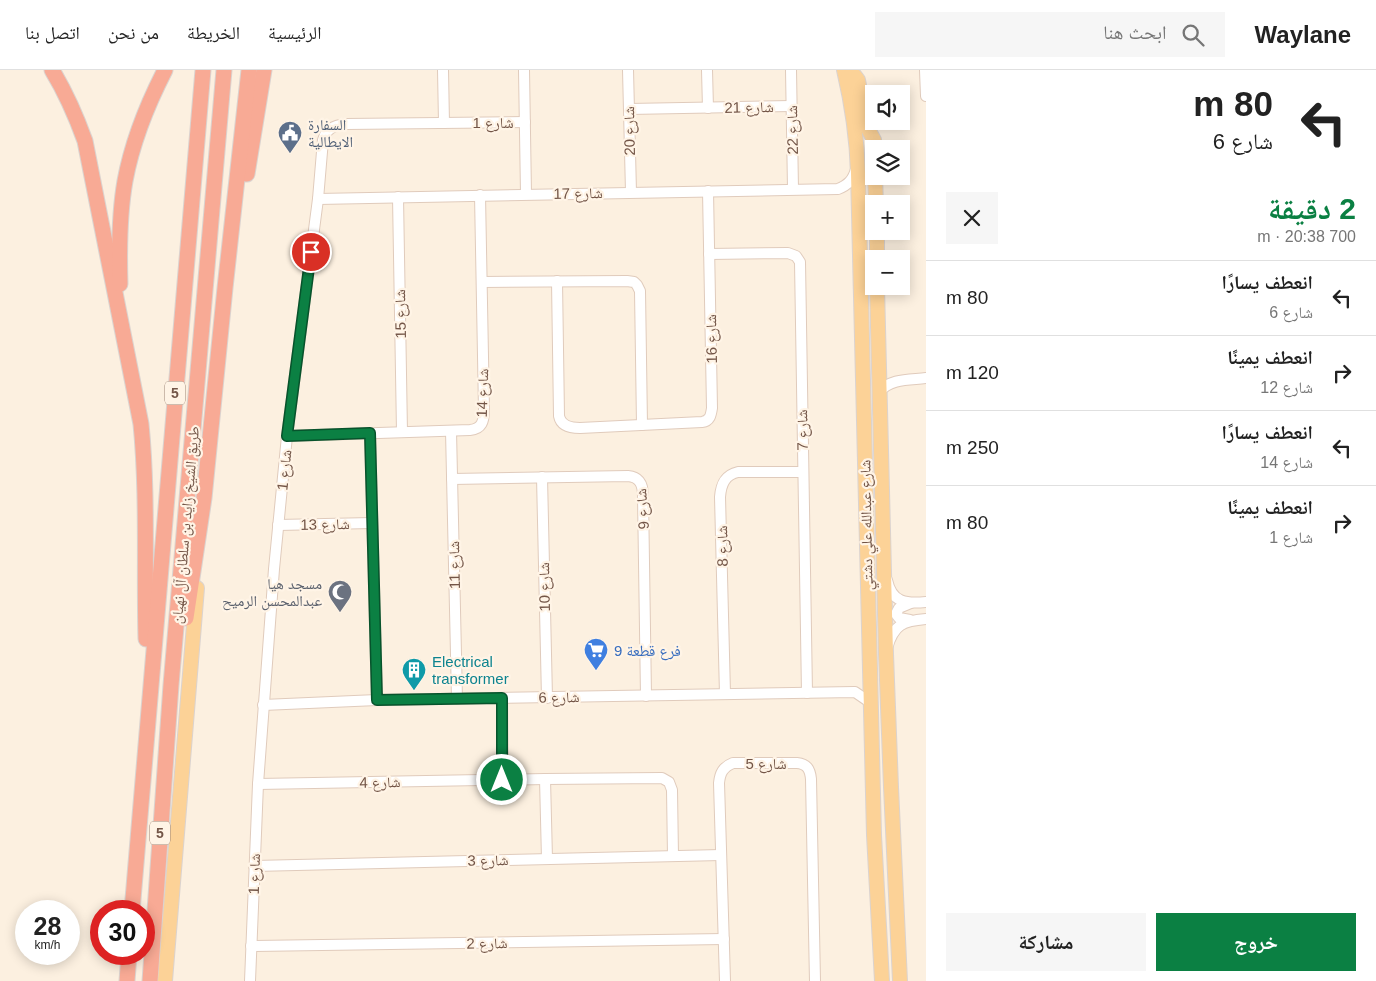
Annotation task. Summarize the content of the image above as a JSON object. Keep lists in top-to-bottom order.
{
  "streets": {
    "highway": ["5", "طريق الشيخ زايد بن سلطان آل نهيان"],
    "main road": ["شارع عبدالله علي دشتي"],
    "street": [
      "شارع 21",
      "شارع 1",
      "شارع 22",
      "شارع 20",
      "شارع 17",
      "شارع 15",
      "شارع 16",
      "شارع 14",
      "شارع 7",
      "شارع 9",
      "شارع 13",
      "شارع 8",
      "شارع 11",
      "شارع 10",
      "شارع 6",
      "شارع 5",
      "شارع 4",
      "شارع 3",
      "شارع 2"
    ]
  },
  "crossings": [
    ["شارع 21", "شارع 22"],
    ["شارع 21", "شارع 20"],
    ["شارع 1", "شارع 17"],
    ["شارع 1", "شارع 14"],
    ["شارع 1", "شارع 13"],
    ["شارع 1", "شارع 6"],
    ["شارع 1", "شارع 4"],
    ["شارع 1", "شارع 3"],
    ["شارع 1", "شارع 2"],
    ["شارع 22", "شارع 17"],
    ["شارع 20", "شارع 17"],
    ["شارع 17", "شارع 15"],
    ["شارع 17", "شارع 16"],
    ["شارع 17", "شارع 14"],
    ["شارع 15", "شارع 14"],
    ["شارع 16", "شارع 7"],
    ["شارع 14", "شارع 11"],
    ["شارع 7", "شارع 8"],
    ["شارع 7", "شارع 6"],
    ["شارع 9", "شارع 11"],
    ["شارع 9", "شارع 10"],
    ["شارع 9", "شارع 6"],
    ["شارع 8", "شارع 6"],
    ["شارع 11", "شارع 6"],
    ["شارع 10", "شارع 6"],
    ["شارع 5", "شارع 3"],
    ["شارع 5", "شارع 2"],
    ["شارع 4", "شارع 3"]
  ],
  "places": {
    "public building": ["السفارة الايطالية"],
    "mosque": ["مسجد هيا عبدالمحسن الرميح"],
    "supermarket": ["فرع قطعة 9"],
    "building": ["Electrical transformer"]
  },
  "page": {
    "header": "Waylane",
    "search": "ابحث هنا",
    "nav": [
      "الرئيسية",
      "الخريطة",
      "من نحن",
      "اتصل بنا"
    ],
    "turn": ["80 m", "شارع 6"],
    "map_buttons": ["+", "−"],
    "heading": ["2 دقيقة", "700 m · 20:38"],
    "list": [
      {
        "name": "انعطف يسارًا",
        "note": "شارع 6",
        "value": "80 m"
      },
      {
        "name": "انعطف يمينًا",
        "note": "شارع 12",
        "value": "120 m"
      },
      {
        "name": "انعطف يسارًا",
        "note": "شارع 14",
        "value": "250 m"
      },
      {
        "name": "انعطف يمينًا",
        "note": "شارع 1",
        "value": "80 m"
      }
    ],
    "speed": "28 km/h",
    "limit": "30",
    "buttons": ["خروج", "مشاركة"]
  }
}
